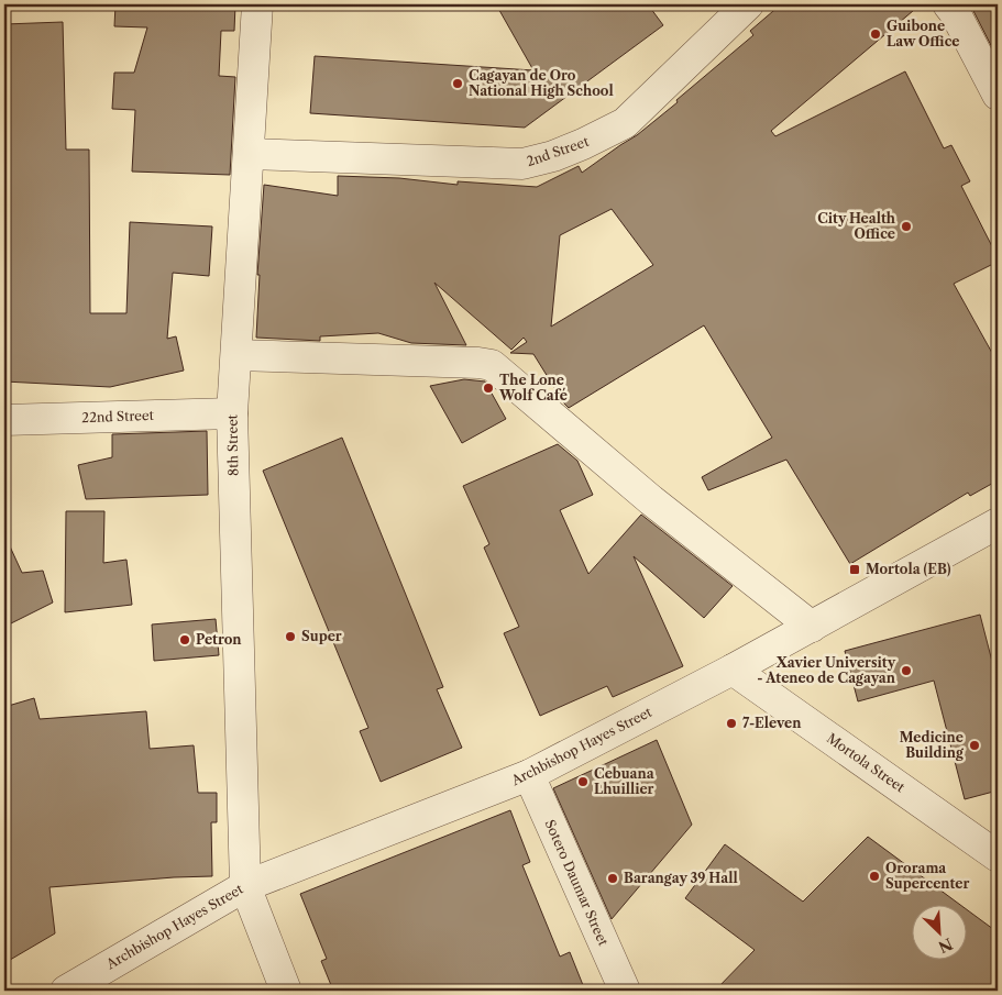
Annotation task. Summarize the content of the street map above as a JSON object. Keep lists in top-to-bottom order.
{
  "streets": {
    "street": [
      "2nd Street",
      "22nd Street",
      "8th Street",
      "Archbishop Hayes Street",
      "Mortola Street",
      "Sotero Daumar Street"
    ]
  },
  "crossings": [
    ["2nd Street", "8th Street"],
    ["22nd Street", "8th Street"],
    ["8th Street", "Archbishop Hayes Street"],
    ["Archbishop Hayes Street", "Mortola Street"],
    ["Archbishop Hayes Street", "Sotero Daumar Street"]
  ],
  "places": {
    "other": [
      "Guibone Law Office",
      "Cagayan de Oro National High School",
      "City Health Office",
      "The Lone Wolf Café",
      "Super",
      "Petron",
      "Xavier University - Ateneo de Cagayan",
      "7-Eleven",
      "Medicine Building",
      "Cebuana Lhuillier",
      "Ororama Supercenter",
      "Barangay 39 Hall"
    ],
    "transit": ["Mortola (EB)"]
  },
  "north": "bottom right"
}
